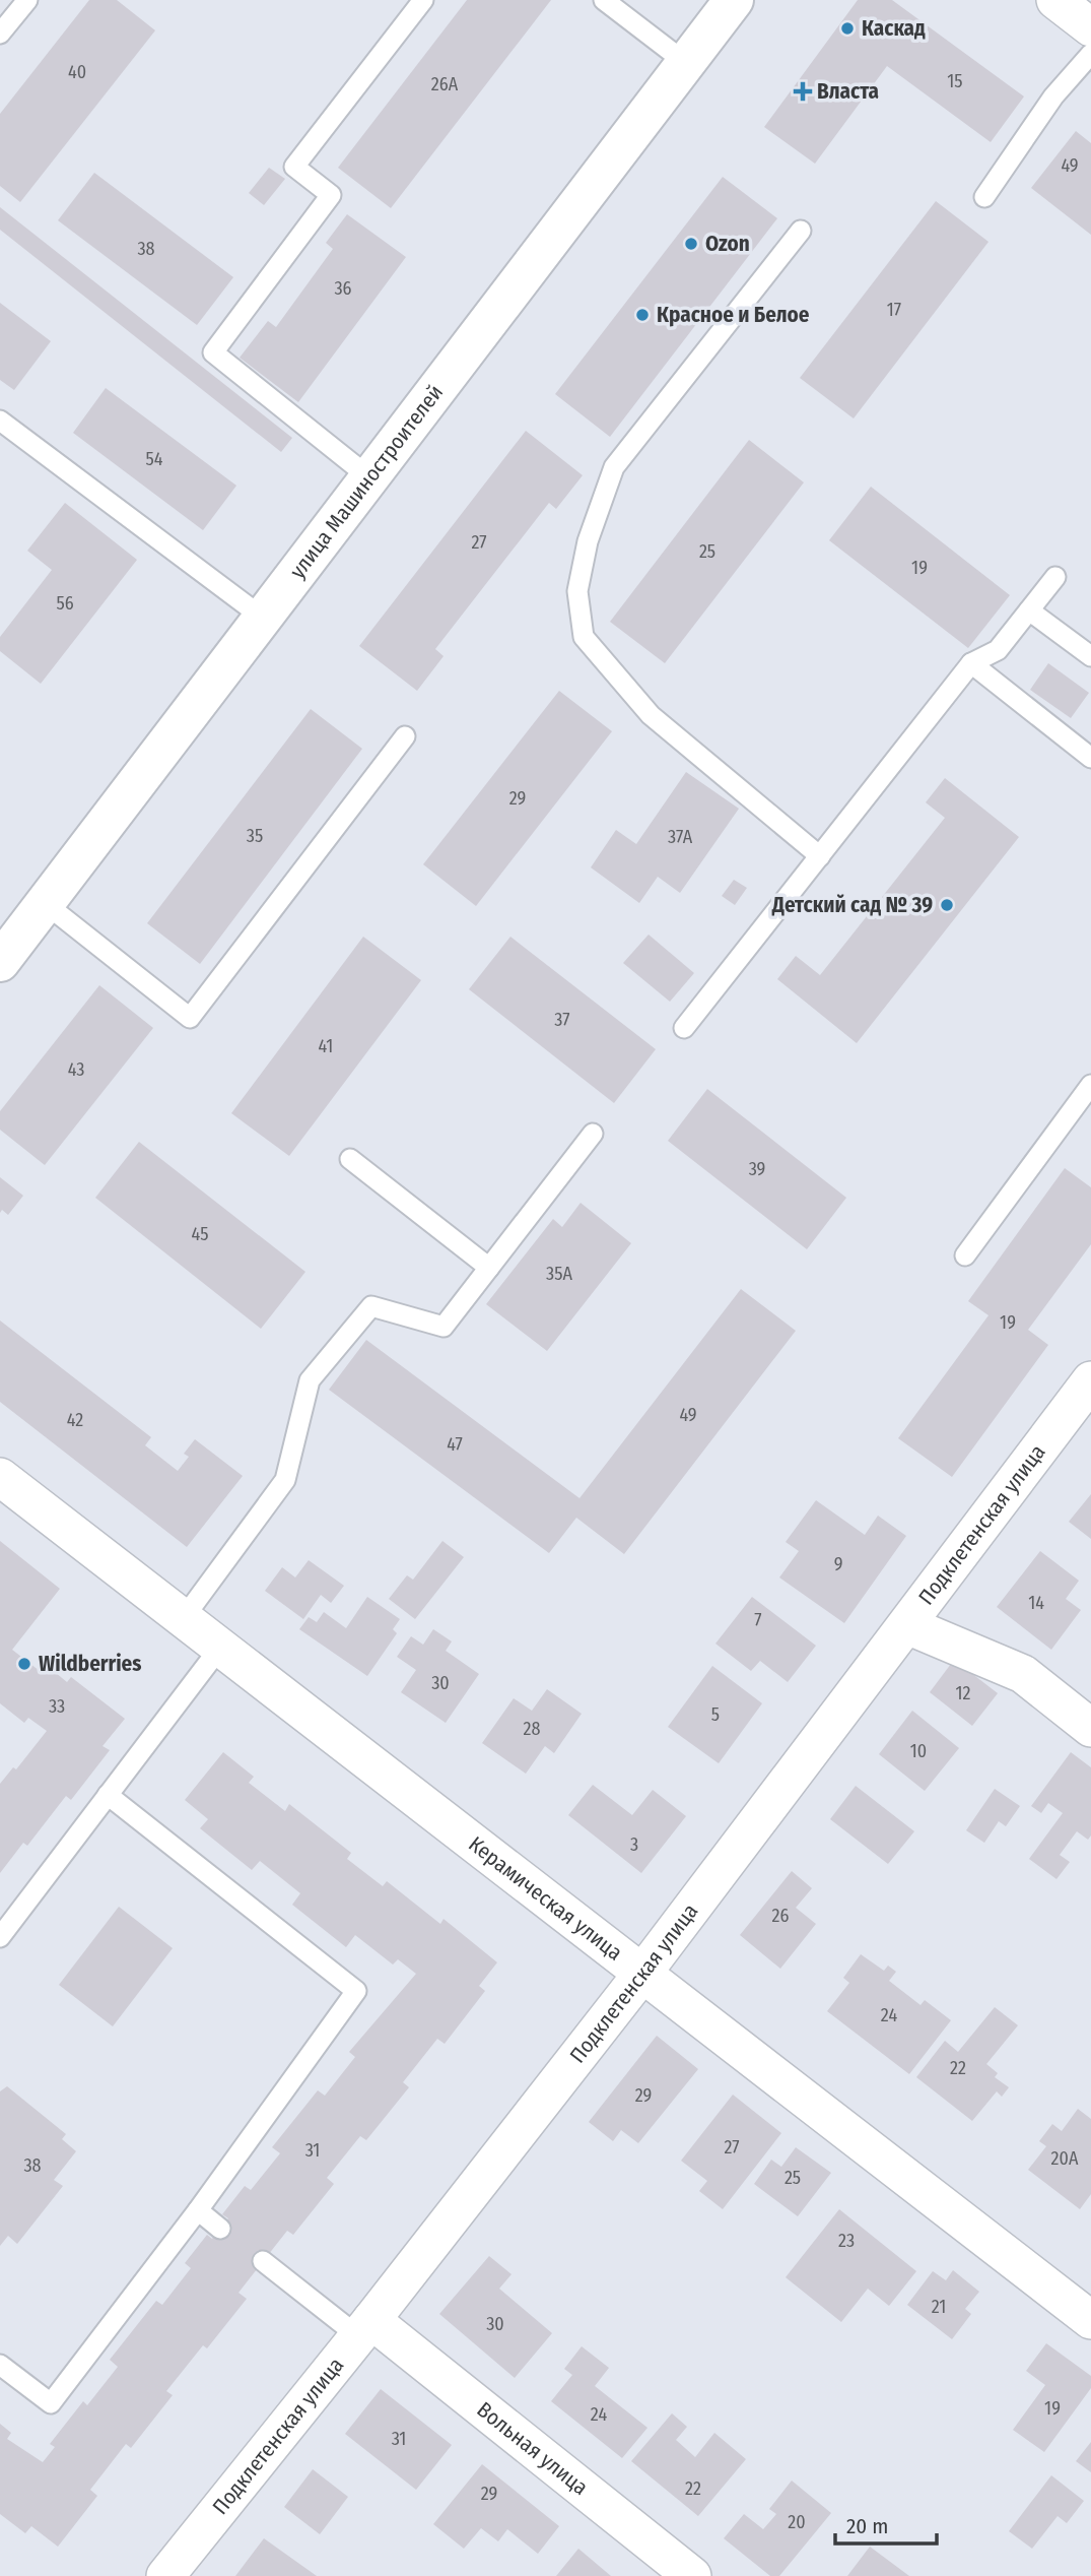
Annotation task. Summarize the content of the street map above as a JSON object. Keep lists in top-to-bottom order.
{
  "streets": {
    "street": [
      "улица Машиностроителей",
      "Подклетенская улица",
      "Керамическая улица",
      "Вольная улица"
    ]
  },
  "crossings": [
    ["Подклетенская улица", "Керамическая улица"],
    ["Подклетенская улица", "Вольная улица"]
  ],
  "places": {
    "other": [
      "Каскад",
      "Ozon",
      "Красное и Белое",
      "Детский сад № 39",
      "Wildberries"
    ],
    "health": ["Власта"]
  },
  "house_numbers": [
    "40",
    "15",
    "26А",
    "49",
    "38",
    "36",
    "17",
    "54",
    "27",
    "25",
    "19",
    "56",
    "29",
    "35",
    "37А",
    "37",
    "41",
    "43",
    "39",
    "45",
    "35А",
    "19",
    "49",
    "42",
    "47",
    "9",
    "14",
    "7",
    "30",
    "12",
    "33",
    "5",
    "28",
    "10",
    "3",
    "26",
    "24",
    "22",
    "29",
    "27",
    "31",
    "20А",
    "38",
    "25",
    "23",
    "21",
    "30",
    "19",
    "24",
    "31",
    "22",
    "29",
    "20"
  ],
  "scale_bar": "20 m"
}
